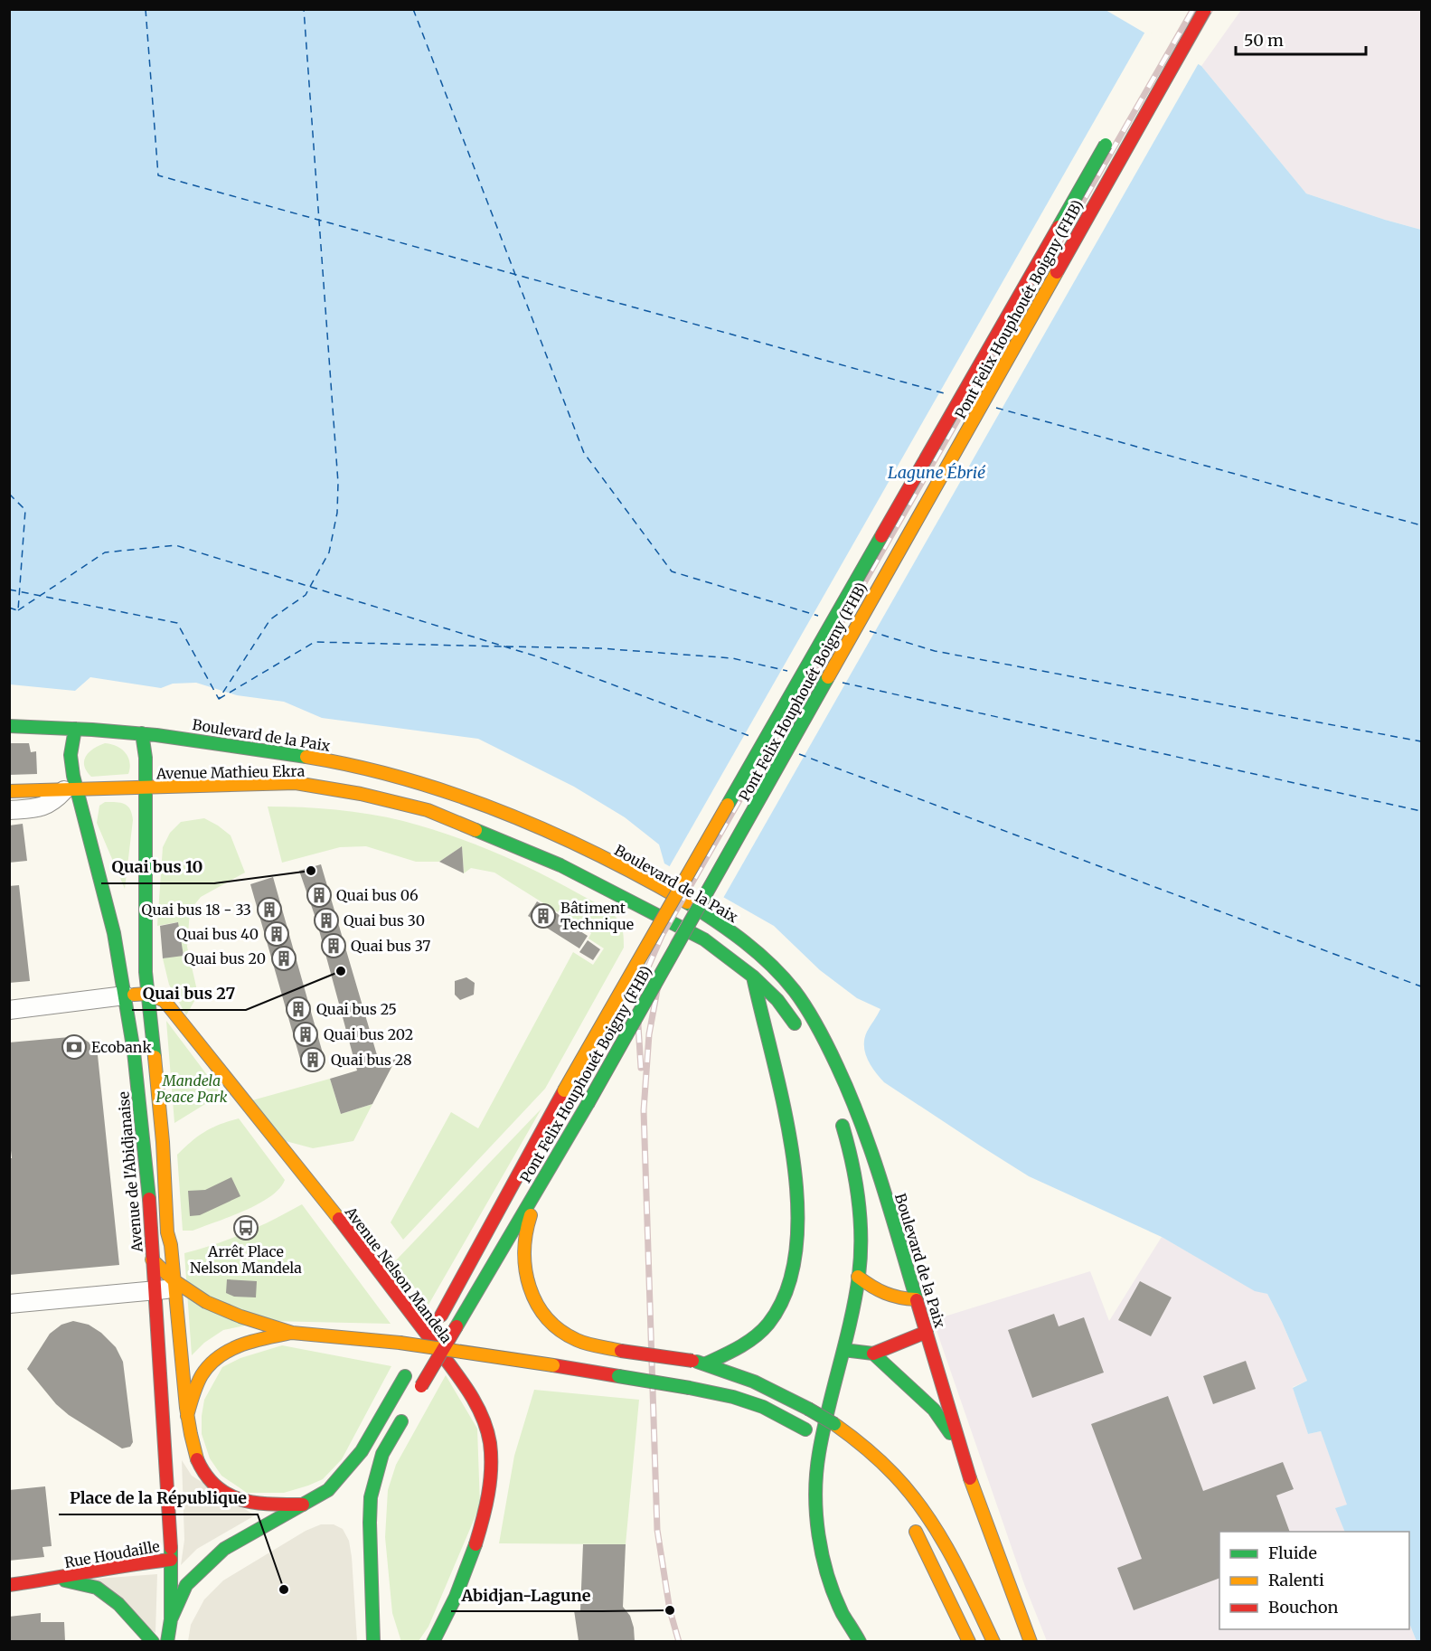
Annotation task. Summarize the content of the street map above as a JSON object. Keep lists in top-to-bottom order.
{
  "streets": {
    "main road": [
      "Pont Felix Houphouét Boigny (FHB)",
      "Boulevard de la Paix",
      "Avenue Mathieu Ekra",
      "Avenue de l'Abidjanaise",
      "Avenue Nelson Mandela",
      "Rue Houdaille"
    ]
  },
  "crossings": [
    ["Pont Felix Houphouét Boigny (FHB)", "Avenue de l'Abidjanaise"],
    ["Boulevard de la Paix", "Avenue de l'Abidjanaise"],
    ["Avenue Mathieu Ekra", "Avenue de l'Abidjanaise"],
    ["Avenue de l'Abidjanaise", "Rue Houdaille"]
  ],
  "water": ["Lagune Ébrié"],
  "parks": ["Mandela Peace Park"],
  "places": {
    "other": [
      "Quai bus 10",
      "Quai bus 27",
      "Place de la République",
      "Abidjan-Lagune"
    ],
    "building": [
      "Quai bus 06",
      "Quai bus 18 - 33",
      "Bâtiment Technique",
      "Quai bus 30",
      "Quai bus 40",
      "Quai bus 37",
      "Quai bus 20",
      "Quai bus 25",
      "Quai bus 202",
      "Quai bus 28"
    ],
    "bank": ["Ecobank"],
    "bus stop": ["Arrêt Place Nelson Mandela"]
  },
  "legend": ["Fluide", "Ralenti", "Bouchon"],
  "scale_bar": "50 m"
}
